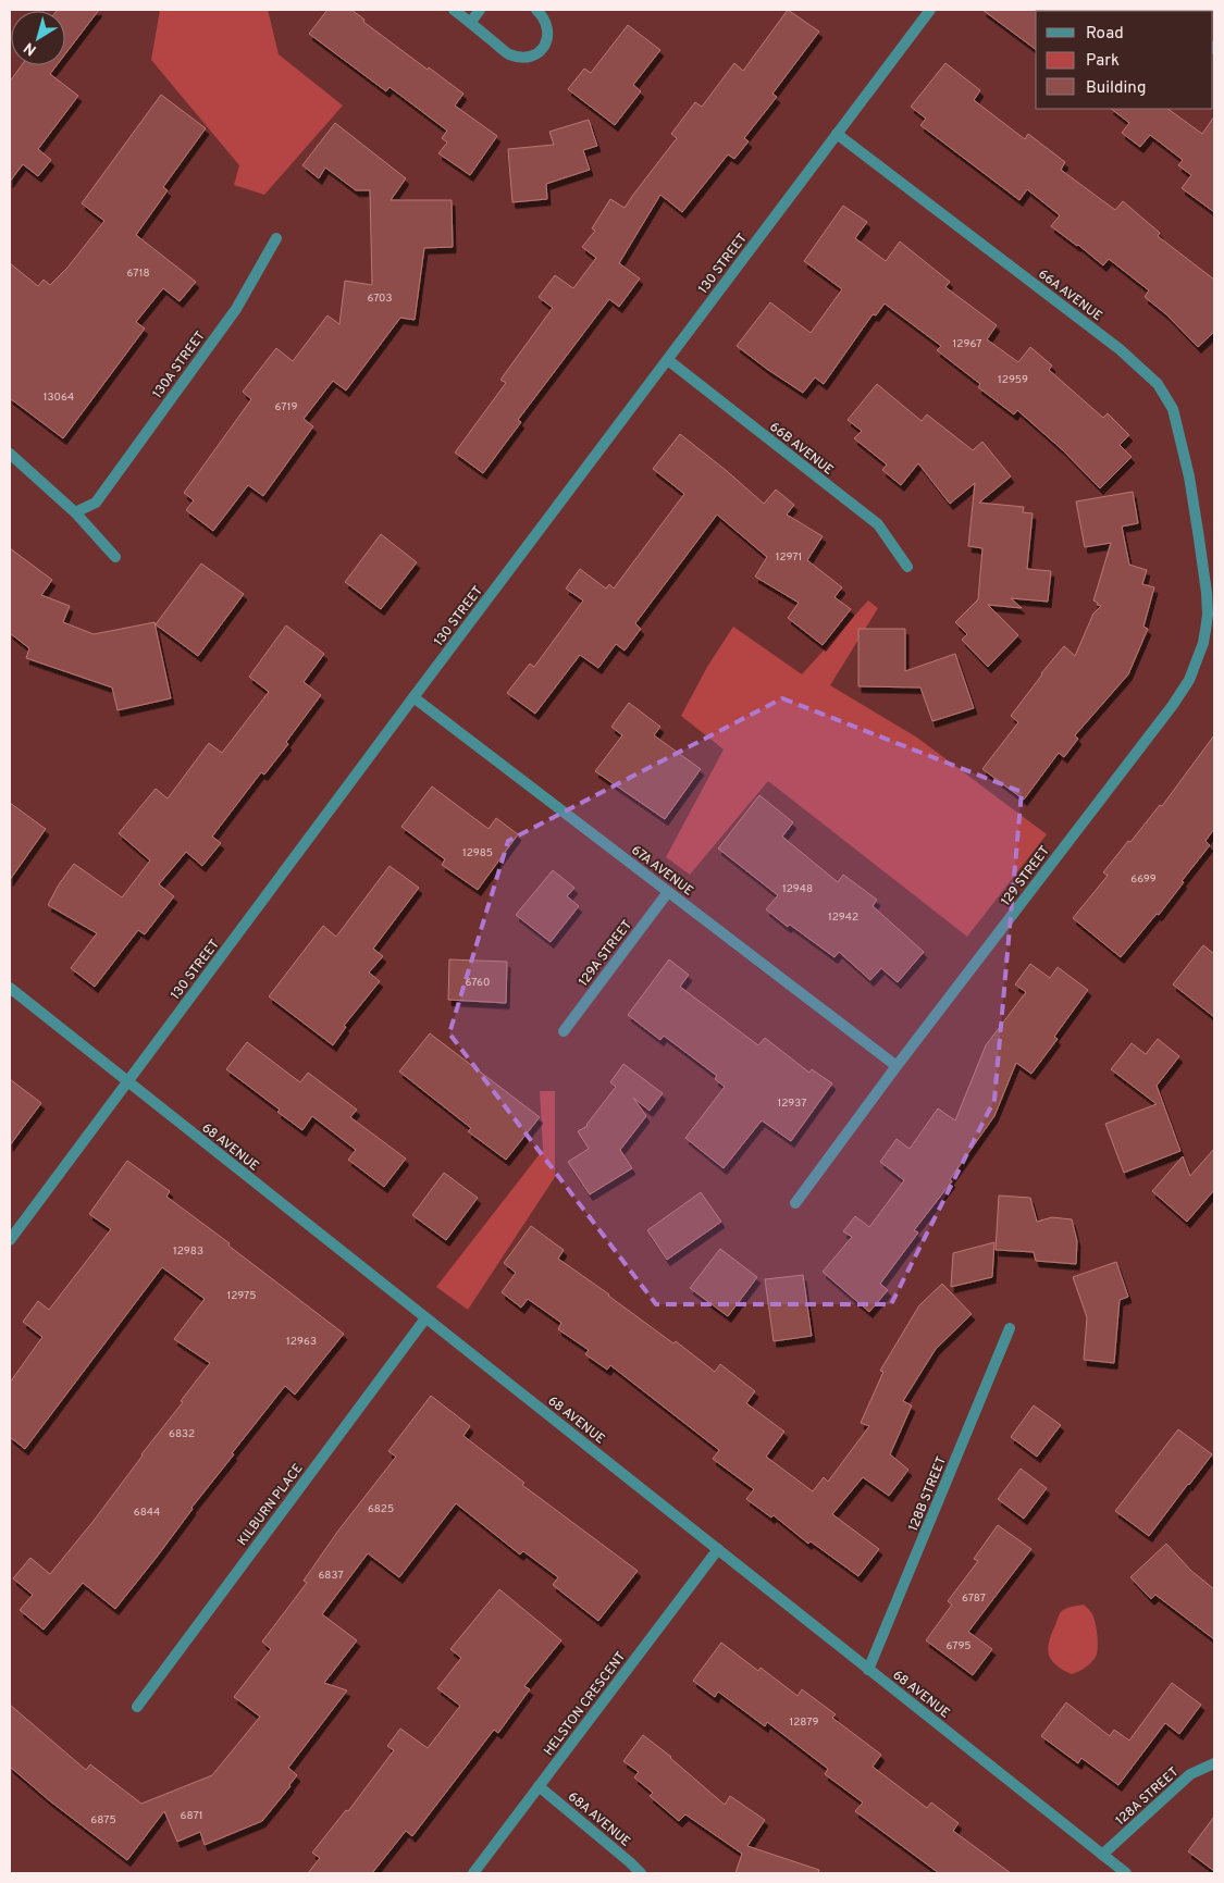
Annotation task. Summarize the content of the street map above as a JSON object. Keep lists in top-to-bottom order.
{
  "streets": {
    "street": [
      "130 STREET",
      "66A AVENUE",
      "130A STREET",
      "66B AVENUE",
      "67A AVENUE",
      "129 STREET",
      "129A STREET",
      "68 AVENUE",
      "128B STREET",
      "KILBURN PLACE",
      "HELSTON CRESCENT",
      "128A STREET",
      "68A AVENUE"
    ]
  },
  "crossings": [
    ["130 STREET", "66A AVENUE"],
    ["130 STREET", "66B AVENUE"],
    ["130 STREET", "67A AVENUE"],
    ["130 STREET", "68 AVENUE"],
    ["66A AVENUE", "129 STREET"],
    ["67A AVENUE", "129 STREET"],
    ["67A AVENUE", "129A STREET"],
    ["68 AVENUE", "128B STREET"],
    ["68 AVENUE", "KILBURN PLACE"],
    ["68 AVENUE", "HELSTON CRESCENT"],
    ["68 AVENUE", "128A STREET"],
    ["HELSTON CRESCENT", "68A AVENUE"]
  ],
  "house_numbers": [
    "6718",
    "6703",
    "12967",
    "12959",
    "13064",
    "6719",
    "12971",
    "12985",
    "6699",
    "12948",
    "12942",
    "6760",
    "12937",
    "12983",
    "12975",
    "12963",
    "6832",
    "6825",
    "6844",
    "6837",
    "6787",
    "6795",
    "12879",
    "6871",
    "6875"
  ],
  "legend": ["Road", "Park", "Building"],
  "north": "bottom left"
}
